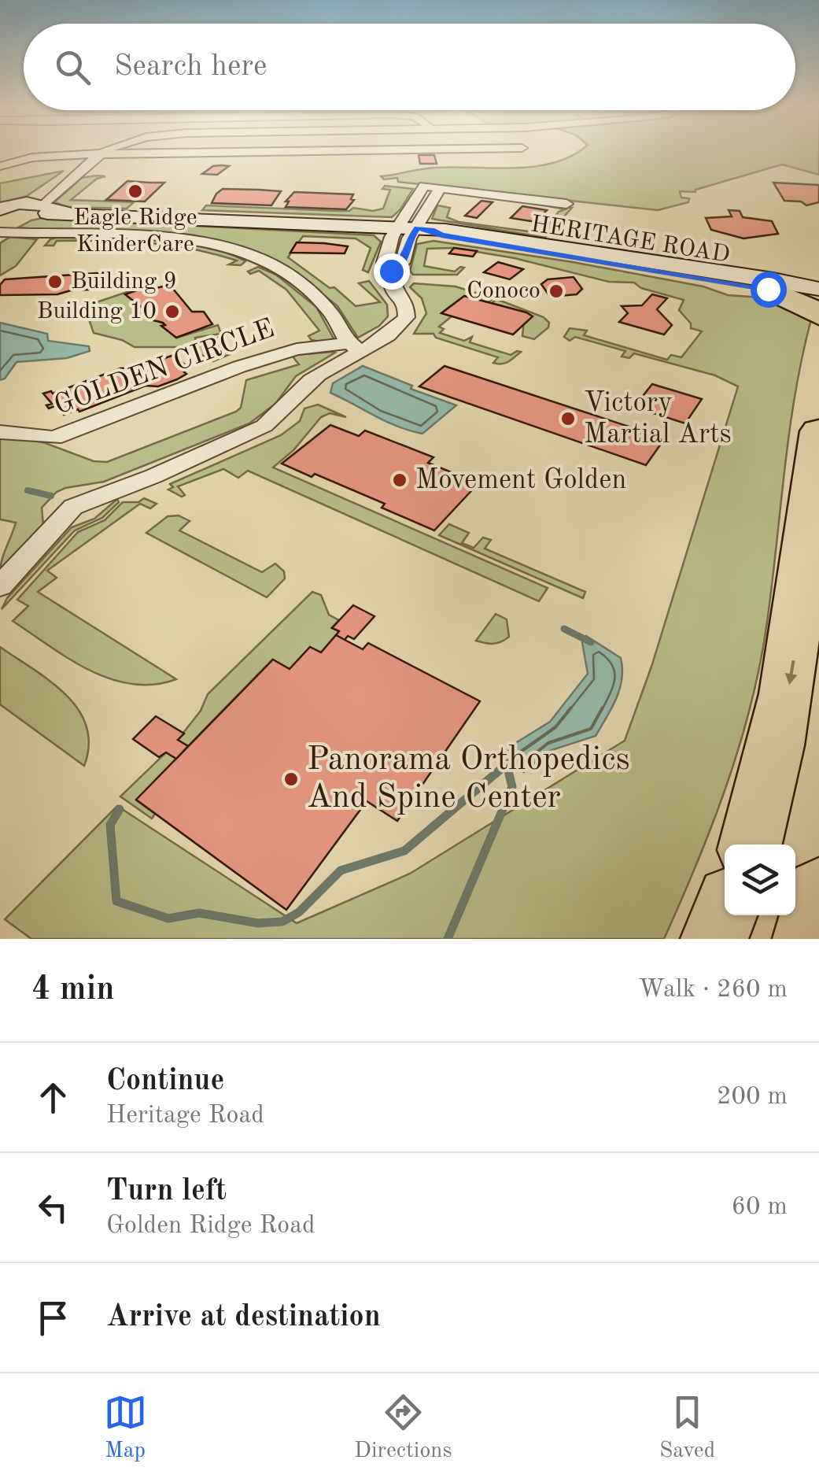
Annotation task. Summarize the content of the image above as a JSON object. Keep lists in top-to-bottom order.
{
  "streets": {
    "main road": ["HERITAGE ROAD"],
    "street": ["GOLDEN CIRCLE"]
  },
  "crossings": [
    ["HERITAGE ROAD", "GOLDEN CIRCLE"]
  ],
  "places": [
    "Eagle Ridge KinderCare",
    "Building 9",
    "Conoco",
    "Building 10",
    "Victory Martial Arts",
    "Movement Golden",
    "Panorama Orthopedics And Spine Center"
  ],
  "page": {
    "search": "Search here",
    "heading": ["4 min", "Walk · 260 m"],
    "list": [
      ["Continue", "Heritage Road", "200 m"],
      ["Turn left", "Golden Ridge Road", "60 m"],
      "Arrive at destination"
    ],
    "nav": ["Map", "Directions", "Saved"]
  }
}
